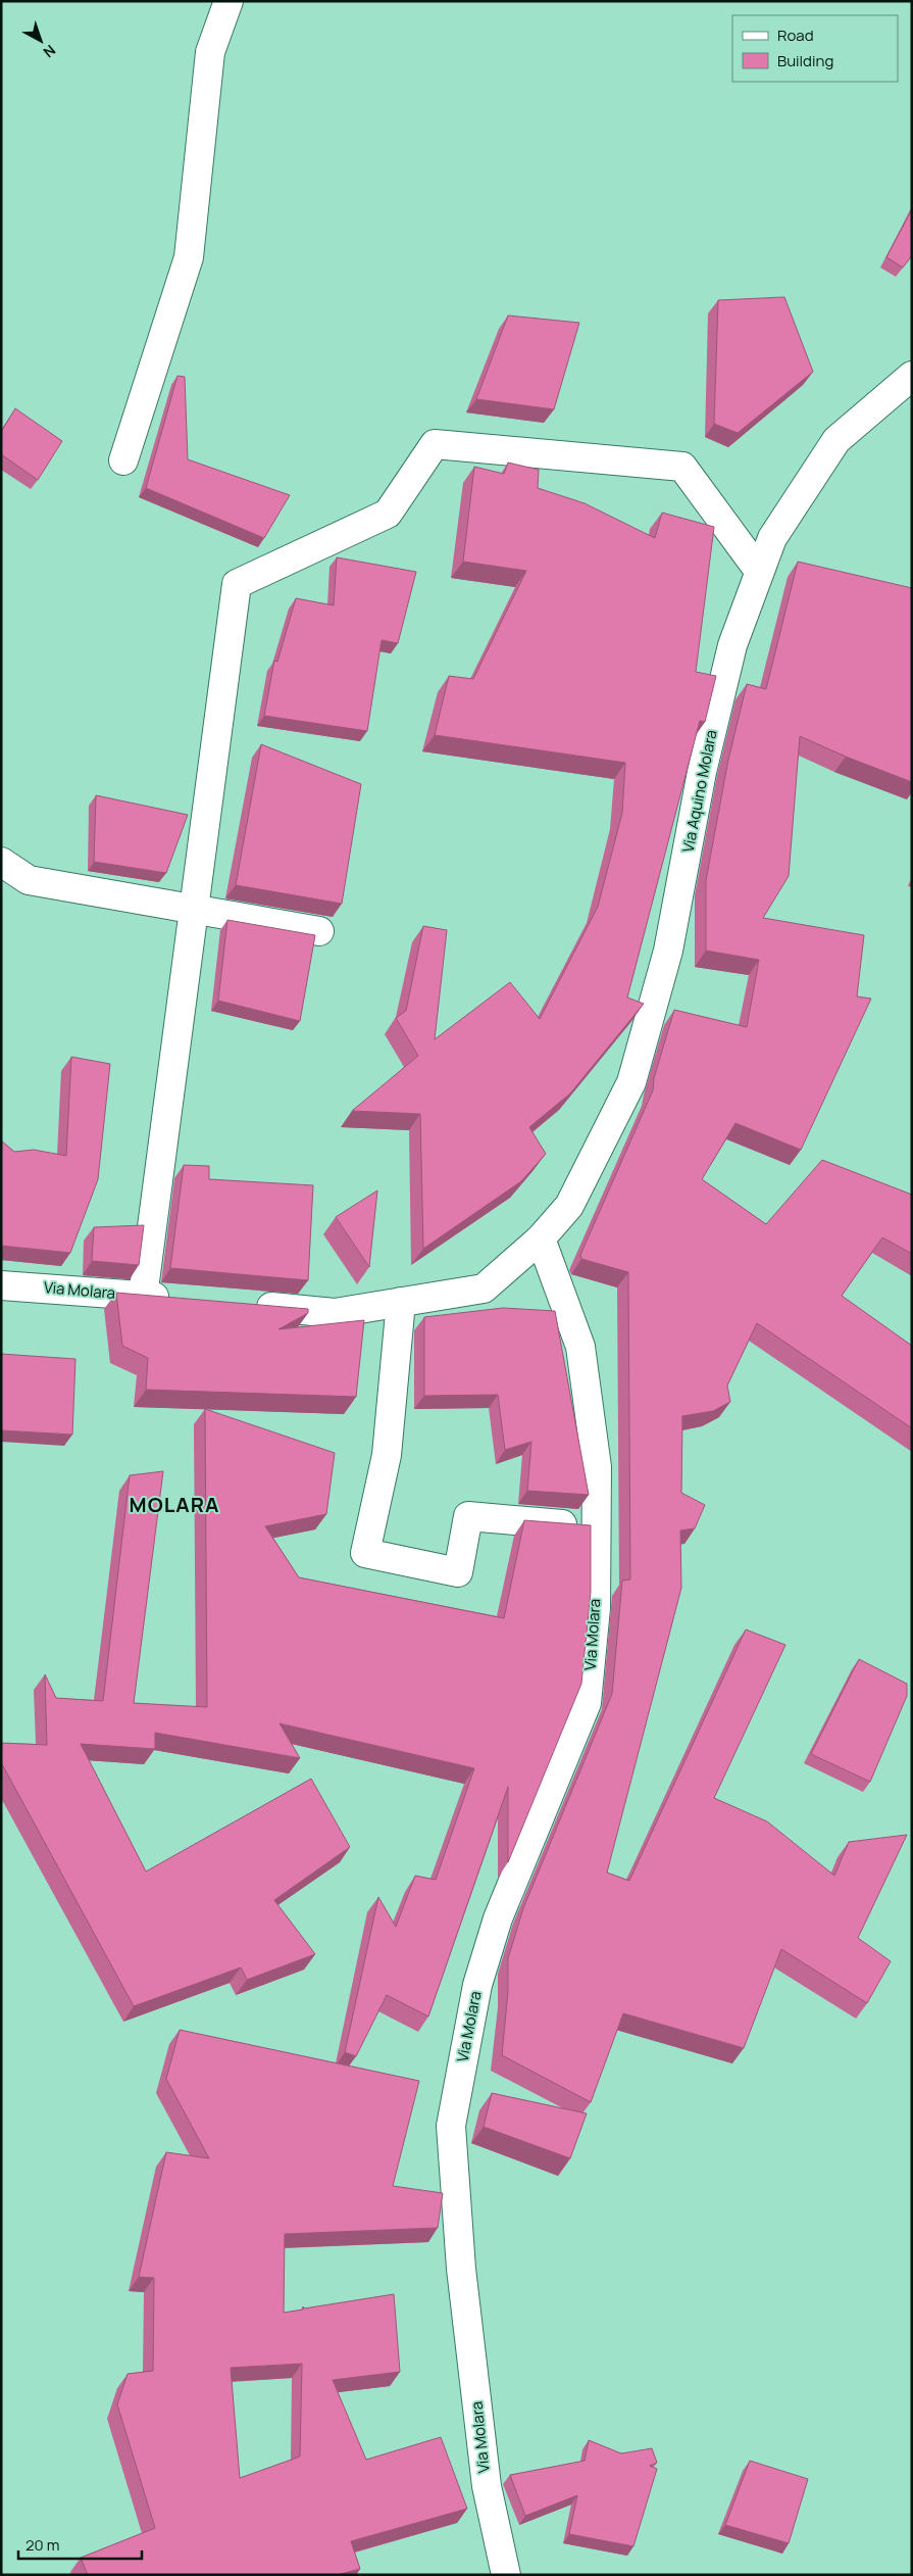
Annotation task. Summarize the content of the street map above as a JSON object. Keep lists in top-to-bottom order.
{
  "streets": {
    "street": ["Via Aquino Molara", "Via Molara"]
  },
  "crossings": [
    ["Via Aquino Molara", "Via Molara"]
  ],
  "districts": ["MOLARA"],
  "legend": ["Road", "Building"],
  "scale_bar": "20 m",
  "north": "bottom right"
}
